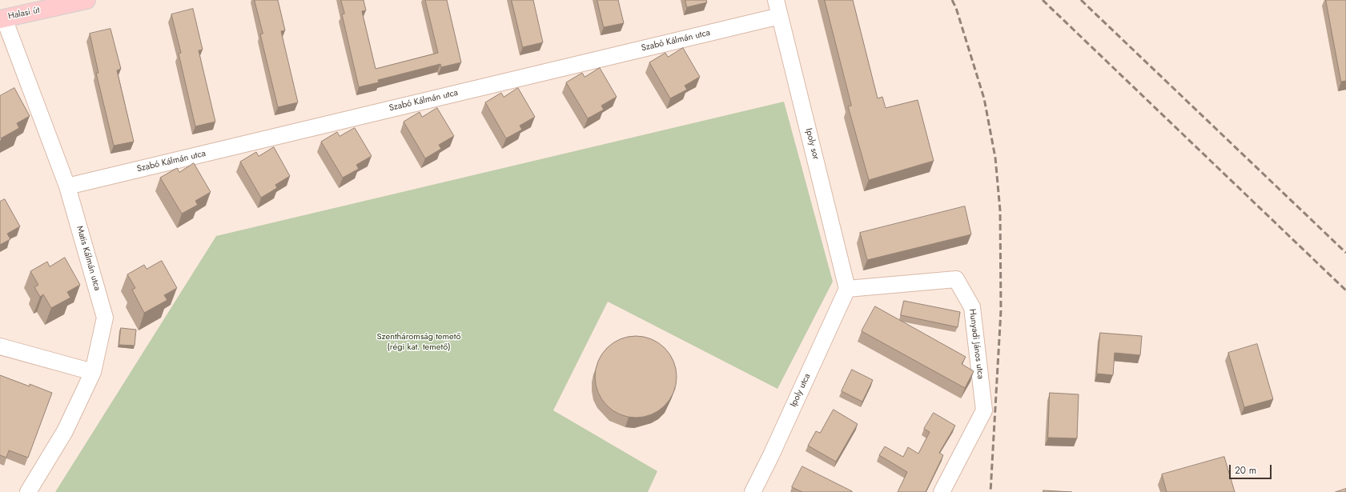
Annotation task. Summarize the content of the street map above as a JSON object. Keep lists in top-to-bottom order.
{
  "streets": {
    "main road": ["Halasi út"],
    "street": [
      "Szabó Kálmán utca",
      "Ipoly sor",
      "Matis Kálmán utca",
      "Hunyadi János utca",
      "Ipoly utca"
    ]
  },
  "crossings": [
    ["Halasi út", "Matis Kálmán utca"],
    ["Szabó Kálmán utca", "Ipoly sor"],
    ["Szabó Kálmán utca", "Matis Kálmán utca"],
    ["Ipoly sor", "Hunyadi János utca"],
    ["Ipoly sor", "Ipoly utca"],
    ["Hunyadi János utca", "Ipoly utca"]
  ],
  "parks": ["Szentháromság temető (régi kat. temető)"],
  "scale_bar": "20 m"
}
